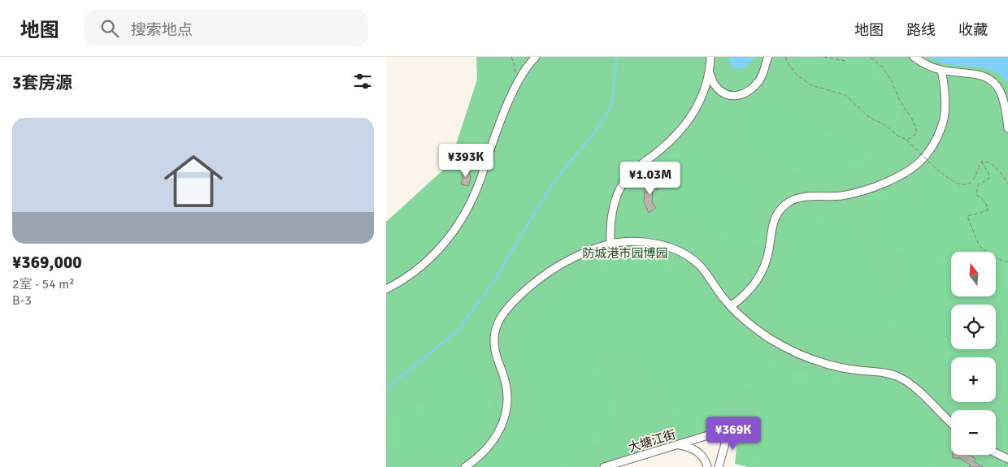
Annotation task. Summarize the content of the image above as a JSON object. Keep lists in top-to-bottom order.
{
  "streets": {
    "street": ["大塘江街"]
  },
  "parks": ["防城港市园博园"],
  "north": "top",
  "page": {
    "header": "地图",
    "search": "搜索地点",
    "nav": ["地图", "路线", "收藏"],
    "heading": "3套房源",
    "list": [
      {
        "name": "¥369,000",
        "note": "2室 · 54 m² · B-3"
      }
    ],
    "price": ["¥393K", "¥1.03M", "¥369K"],
    "map_buttons": ["+", "−"]
  }
}
